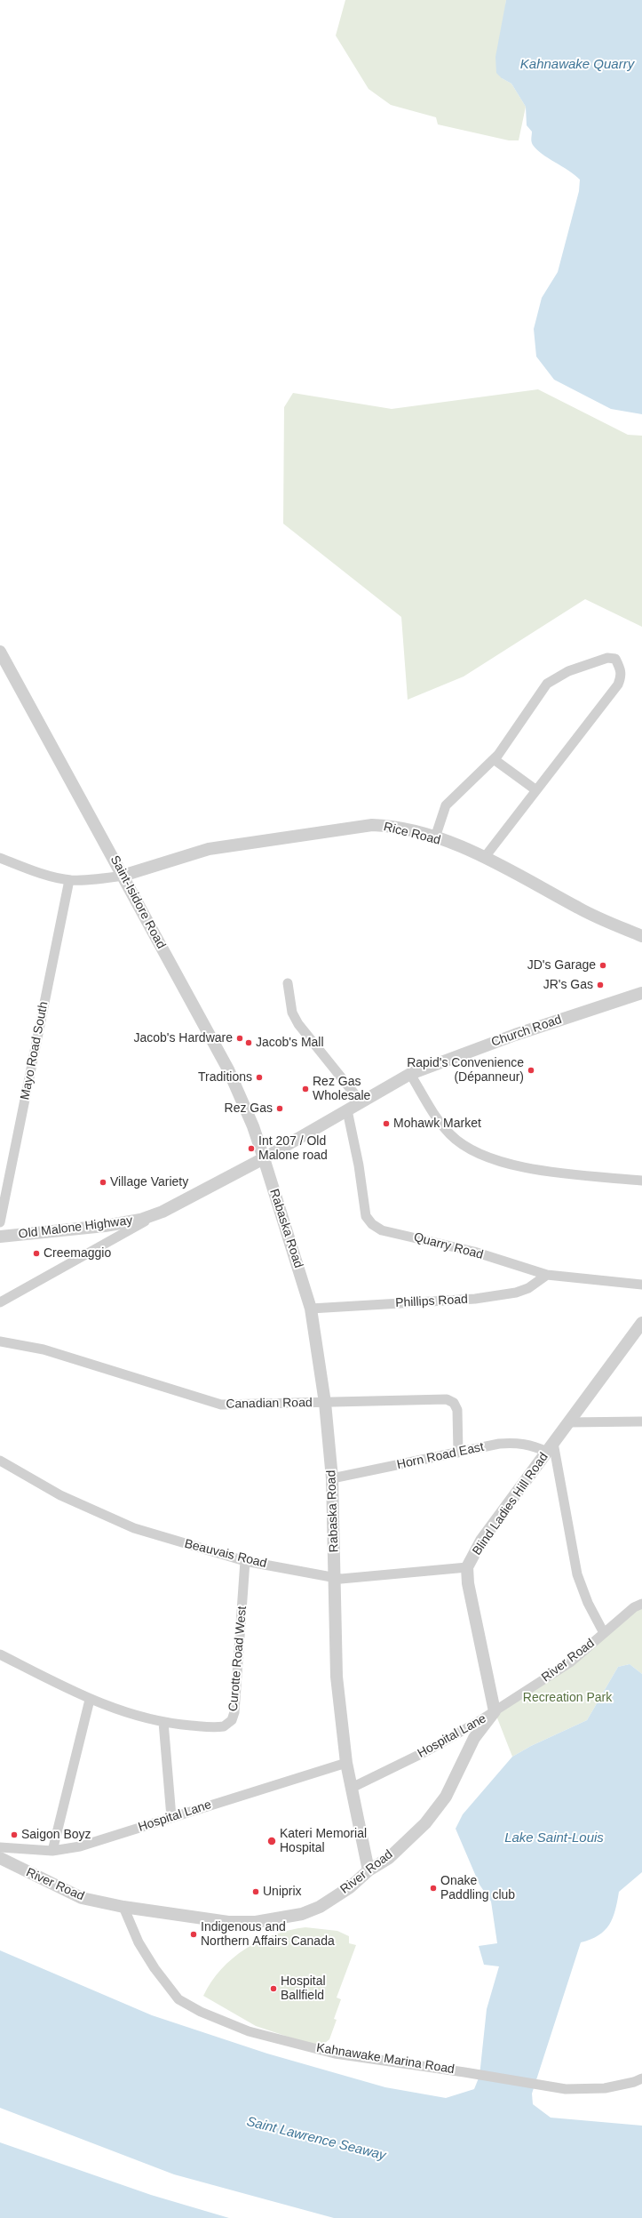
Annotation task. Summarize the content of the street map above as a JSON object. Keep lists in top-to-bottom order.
{
  "streets": {
    "street": [
      "Rice Road",
      "Saint-Isidore Road",
      "Church Road",
      "Mayo Road South",
      "Old Malone Highway",
      "Rabaska Road",
      "Quarry Road",
      "Phillips Road",
      "Canadian Road",
      "Horn Road East",
      "Blind Ladies Hill Road",
      "Beauvais Road",
      "Curotte Road West",
      "River Road",
      "Hospital Lane",
      "Kahnawake Marina Road"
    ]
  },
  "crossings": [
    ["Rice Road", "Saint-Isidore Road"],
    ["Saint-Isidore Road", "Church Road"],
    ["Saint-Isidore Road", "Old Malone Highway"],
    ["Saint-Isidore Road", "Rabaska Road"],
    ["Church Road", "Old Malone Highway"],
    ["Church Road", "Rabaska Road"],
    ["Church Road", "Quarry Road"],
    ["Old Malone Highway", "Rabaska Road"],
    ["Rabaska Road", "Phillips Road"],
    ["Rabaska Road", "Canadian Road"],
    ["Rabaska Road", "Horn Road East"],
    ["Rabaska Road", "Beauvais Road"],
    ["Rabaska Road", "River Road"],
    ["Rabaska Road", "Hospital Lane"],
    ["Quarry Road", "Phillips Road"],
    ["Canadian Road", "Horn Road East"],
    ["Horn Road East", "Blind Ladies Hill Road"],
    ["Blind Ladies Hill Road", "Beauvais Road"],
    ["Blind Ladies Hill Road", "River Road"],
    ["Blind Ladies Hill Road", "Hospital Lane"],
    ["Beauvais Road", "Curotte Road West"],
    ["River Road", "Hospital Lane"],
    ["River Road", "Kahnawake Marina Road"]
  ],
  "water": ["Kahnawake Quarry", "Lake Saint-Louis", "Saint Lawrence Seaway"],
  "parks": ["Recreation Park"],
  "places": [
    "JD's Garage",
    "JR's Gas",
    "Jacob's Hardware",
    "Jacob's Mall",
    "Rapid's Convenience (Dépanneur)",
    "Traditions",
    "Rez Gas Wholesale",
    "Rez Gas",
    "Mohawk Market",
    "Int 207 / Old Malone road",
    "Village Variety",
    "Creemaggio",
    "Saigon Boyz",
    "Kateri Memorial Hospital",
    "Onake Paddling club",
    "Uniprix",
    "Indigenous and Northern Affairs Canada",
    "Hospital Ballfield"
  ]
}
